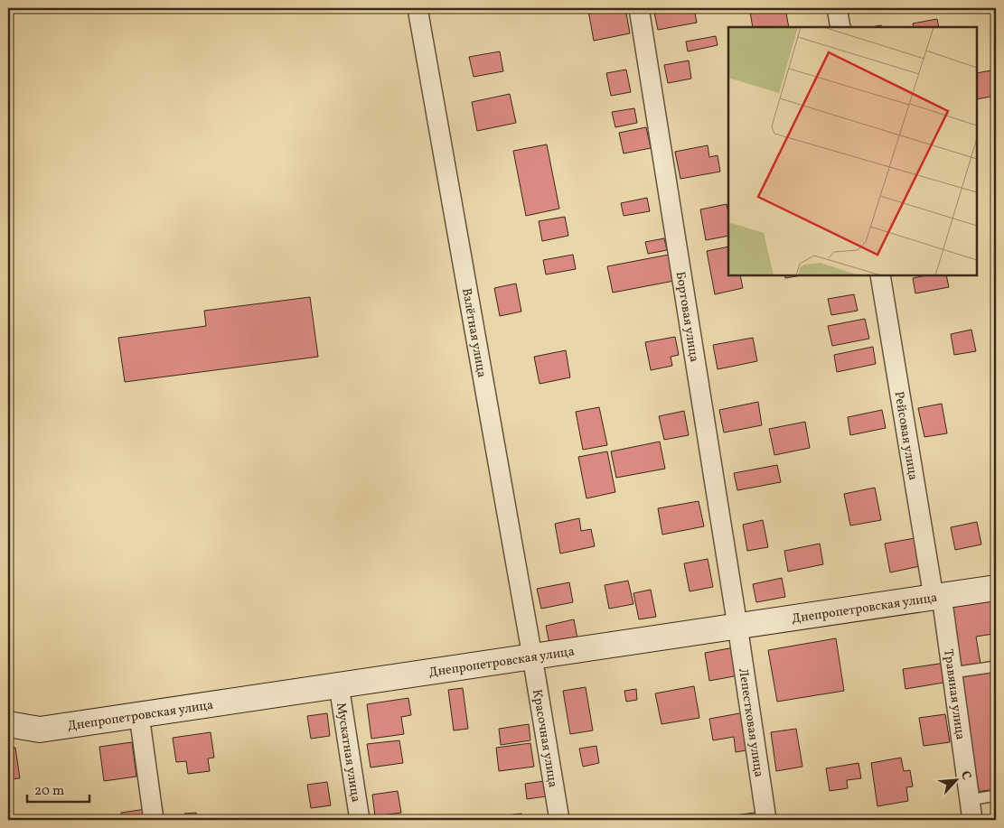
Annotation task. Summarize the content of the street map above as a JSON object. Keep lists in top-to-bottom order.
{
  "streets": {
    "street": [
      "Бортовая улица",
      "Взлётная улица",
      "Рейсовая улица",
      "Днепропетровская улица",
      "Травяная улица",
      "Лепестковая улица",
      "Красочная улица",
      "Мускатная улица"
    ]
  },
  "crossings": [
    ["Бортовая улица", "Днепропетровская улица"],
    ["Бортовая улица", "Лепестковая улица"],
    ["Взлётная улица", "Днепропетровская улица"],
    ["Взлётная улица", "Красочная улица"],
    ["Рейсовая улица", "Днепропетровская улица"],
    ["Рейсовая улица", "Травяная улица"],
    ["Днепропетровская улица", "Травяная улица"],
    ["Днепропетровская улица", "Лепестковая улица"],
    ["Днепропетровская улица", "Красочная улица"],
    ["Днепропетровская улица", "Мускатная улица"]
  ],
  "scale_bar": "20 m",
  "north": "top right"
}
